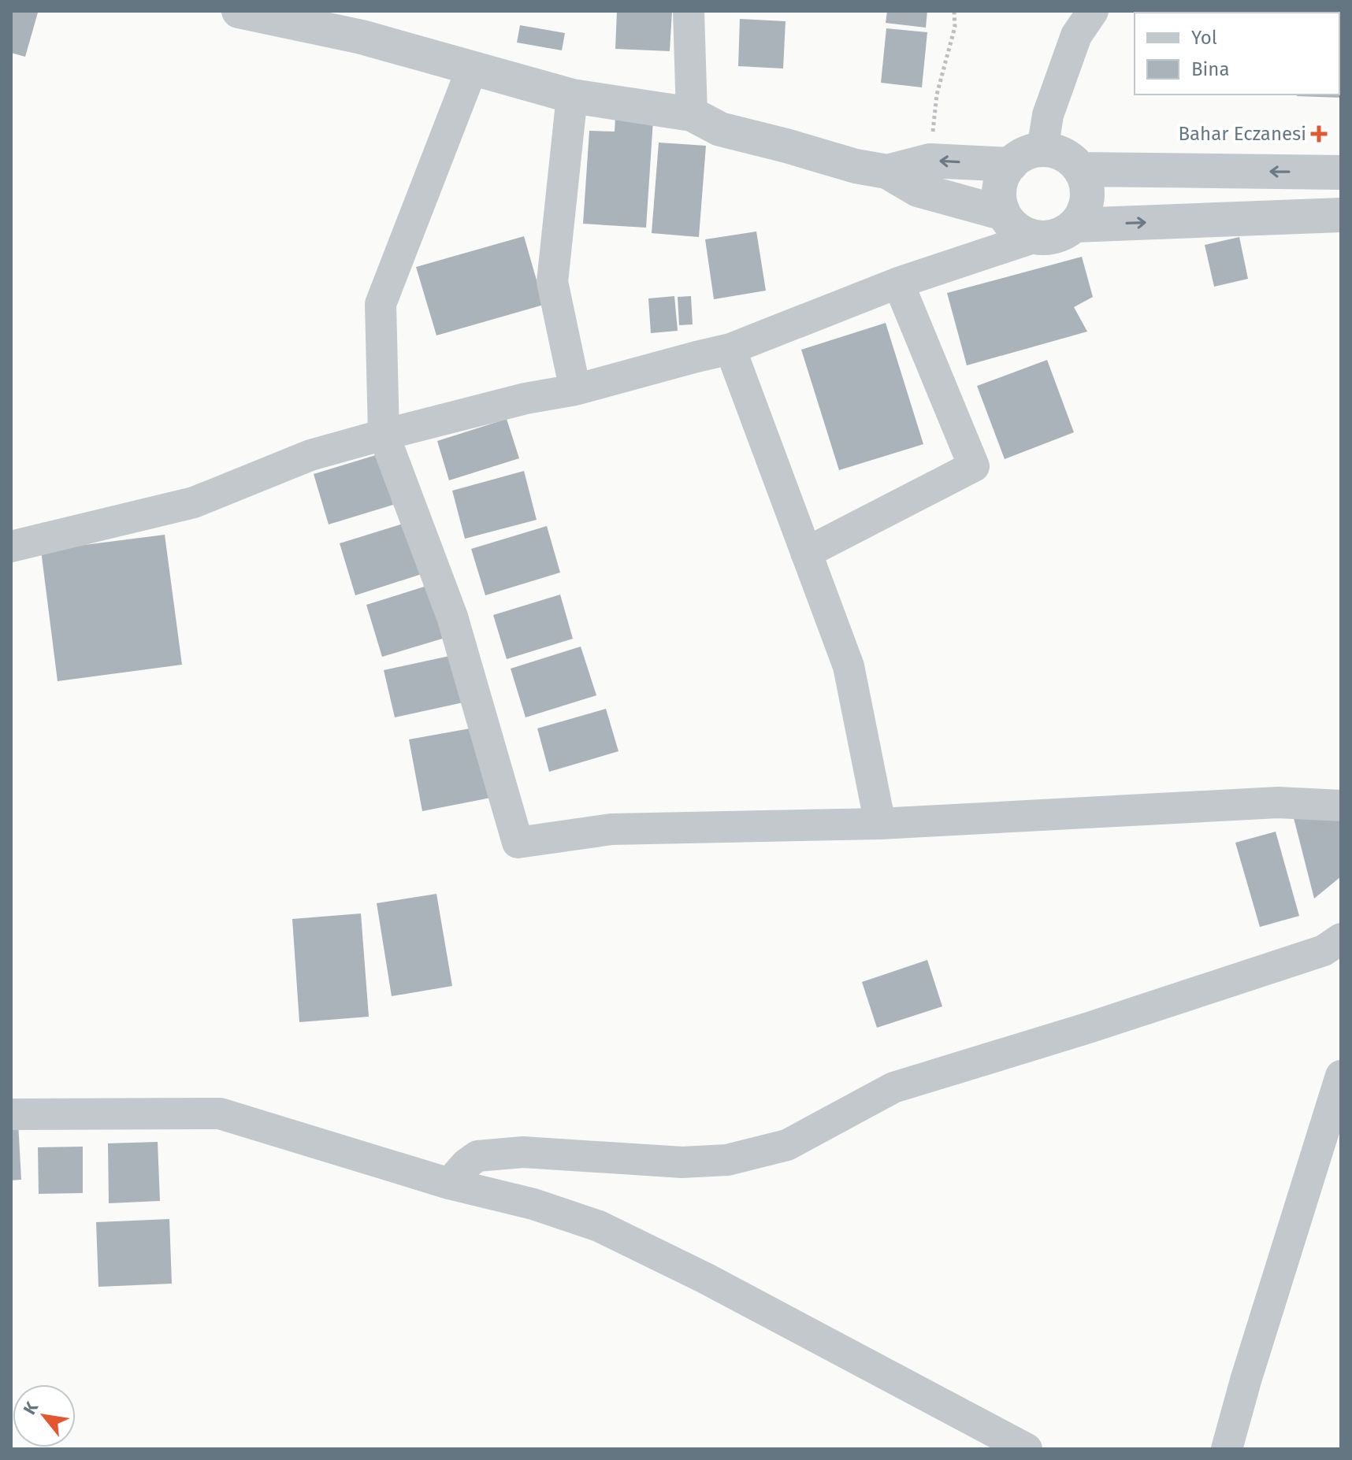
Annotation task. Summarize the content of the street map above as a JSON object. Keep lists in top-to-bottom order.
{
  "places": {
    "health": ["Bahar Eczanesi"]
  },
  "legend": ["Yol", "Bina"],
  "north": "top left"
}
